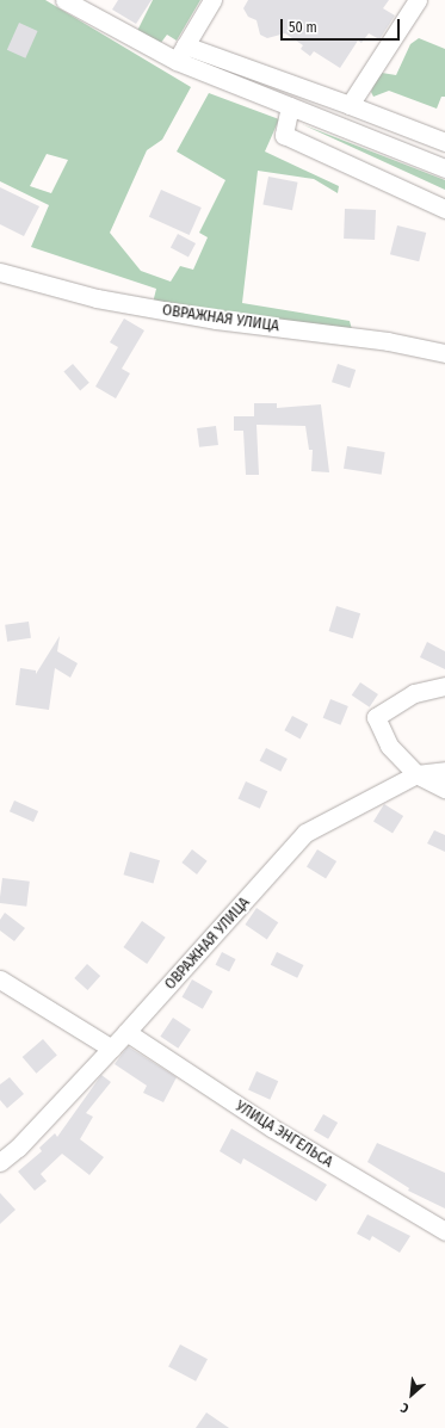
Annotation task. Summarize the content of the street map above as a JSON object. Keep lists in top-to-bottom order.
{
  "streets": {
    "street": ["ОВРАЖНАЯ УЛИЦА", "УЛИЦА ЭНГЕЛЬСА"]
  },
  "crossings": [
    ["ОВРАЖНАЯ УЛИЦА", "УЛИЦА ЭНГЕЛЬСА"]
  ],
  "scale_bar": "50 m",
  "north": "bottom left"
}
